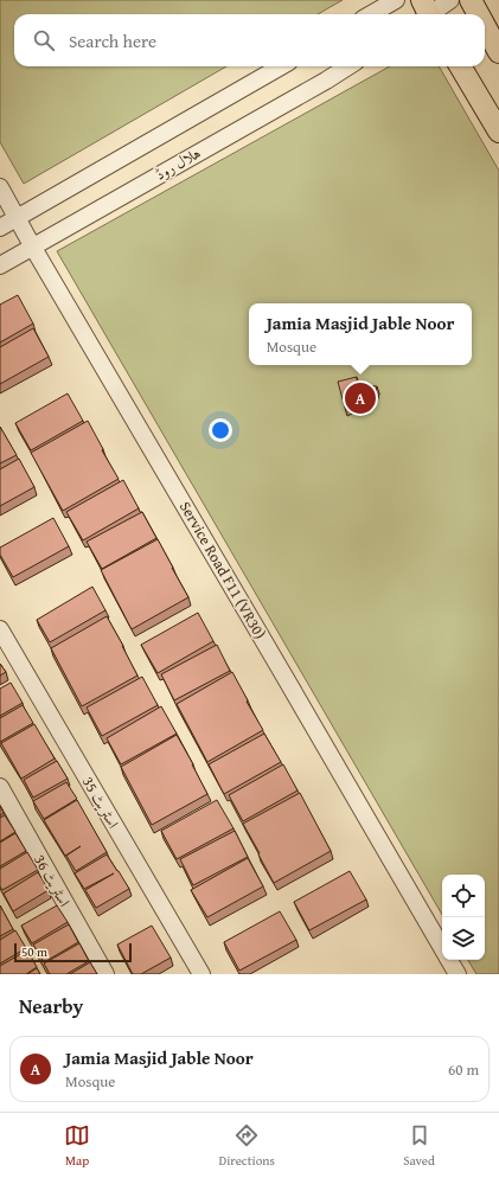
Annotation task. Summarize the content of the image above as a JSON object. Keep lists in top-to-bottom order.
{
  "streets": {
    "street": [
      "ہلال روڈ",
      "Service Road F11 (VR30)",
      "اسٹریٹ 35",
      "اسٹریٹ 36"
    ]
  },
  "crossings": [
    ["ہلال روڈ", "Service Road F11 (VR30)"]
  ],
  "scale_bar": "50 m",
  "page": {
    "search": "Search here",
    "popup": ["Jamia Masjid Jable Noor", "Mosque"],
    "pins": "A",
    "scale": "50 m",
    "heading": "Nearby",
    "list": [
      {
        "mark": "A",
        "name": "Jamia Masjid Jable Noor",
        "note": "Mosque",
        "value": "60 m"
      }
    ],
    "nav": ["Map", "Directions", "Saved"]
  }
}
